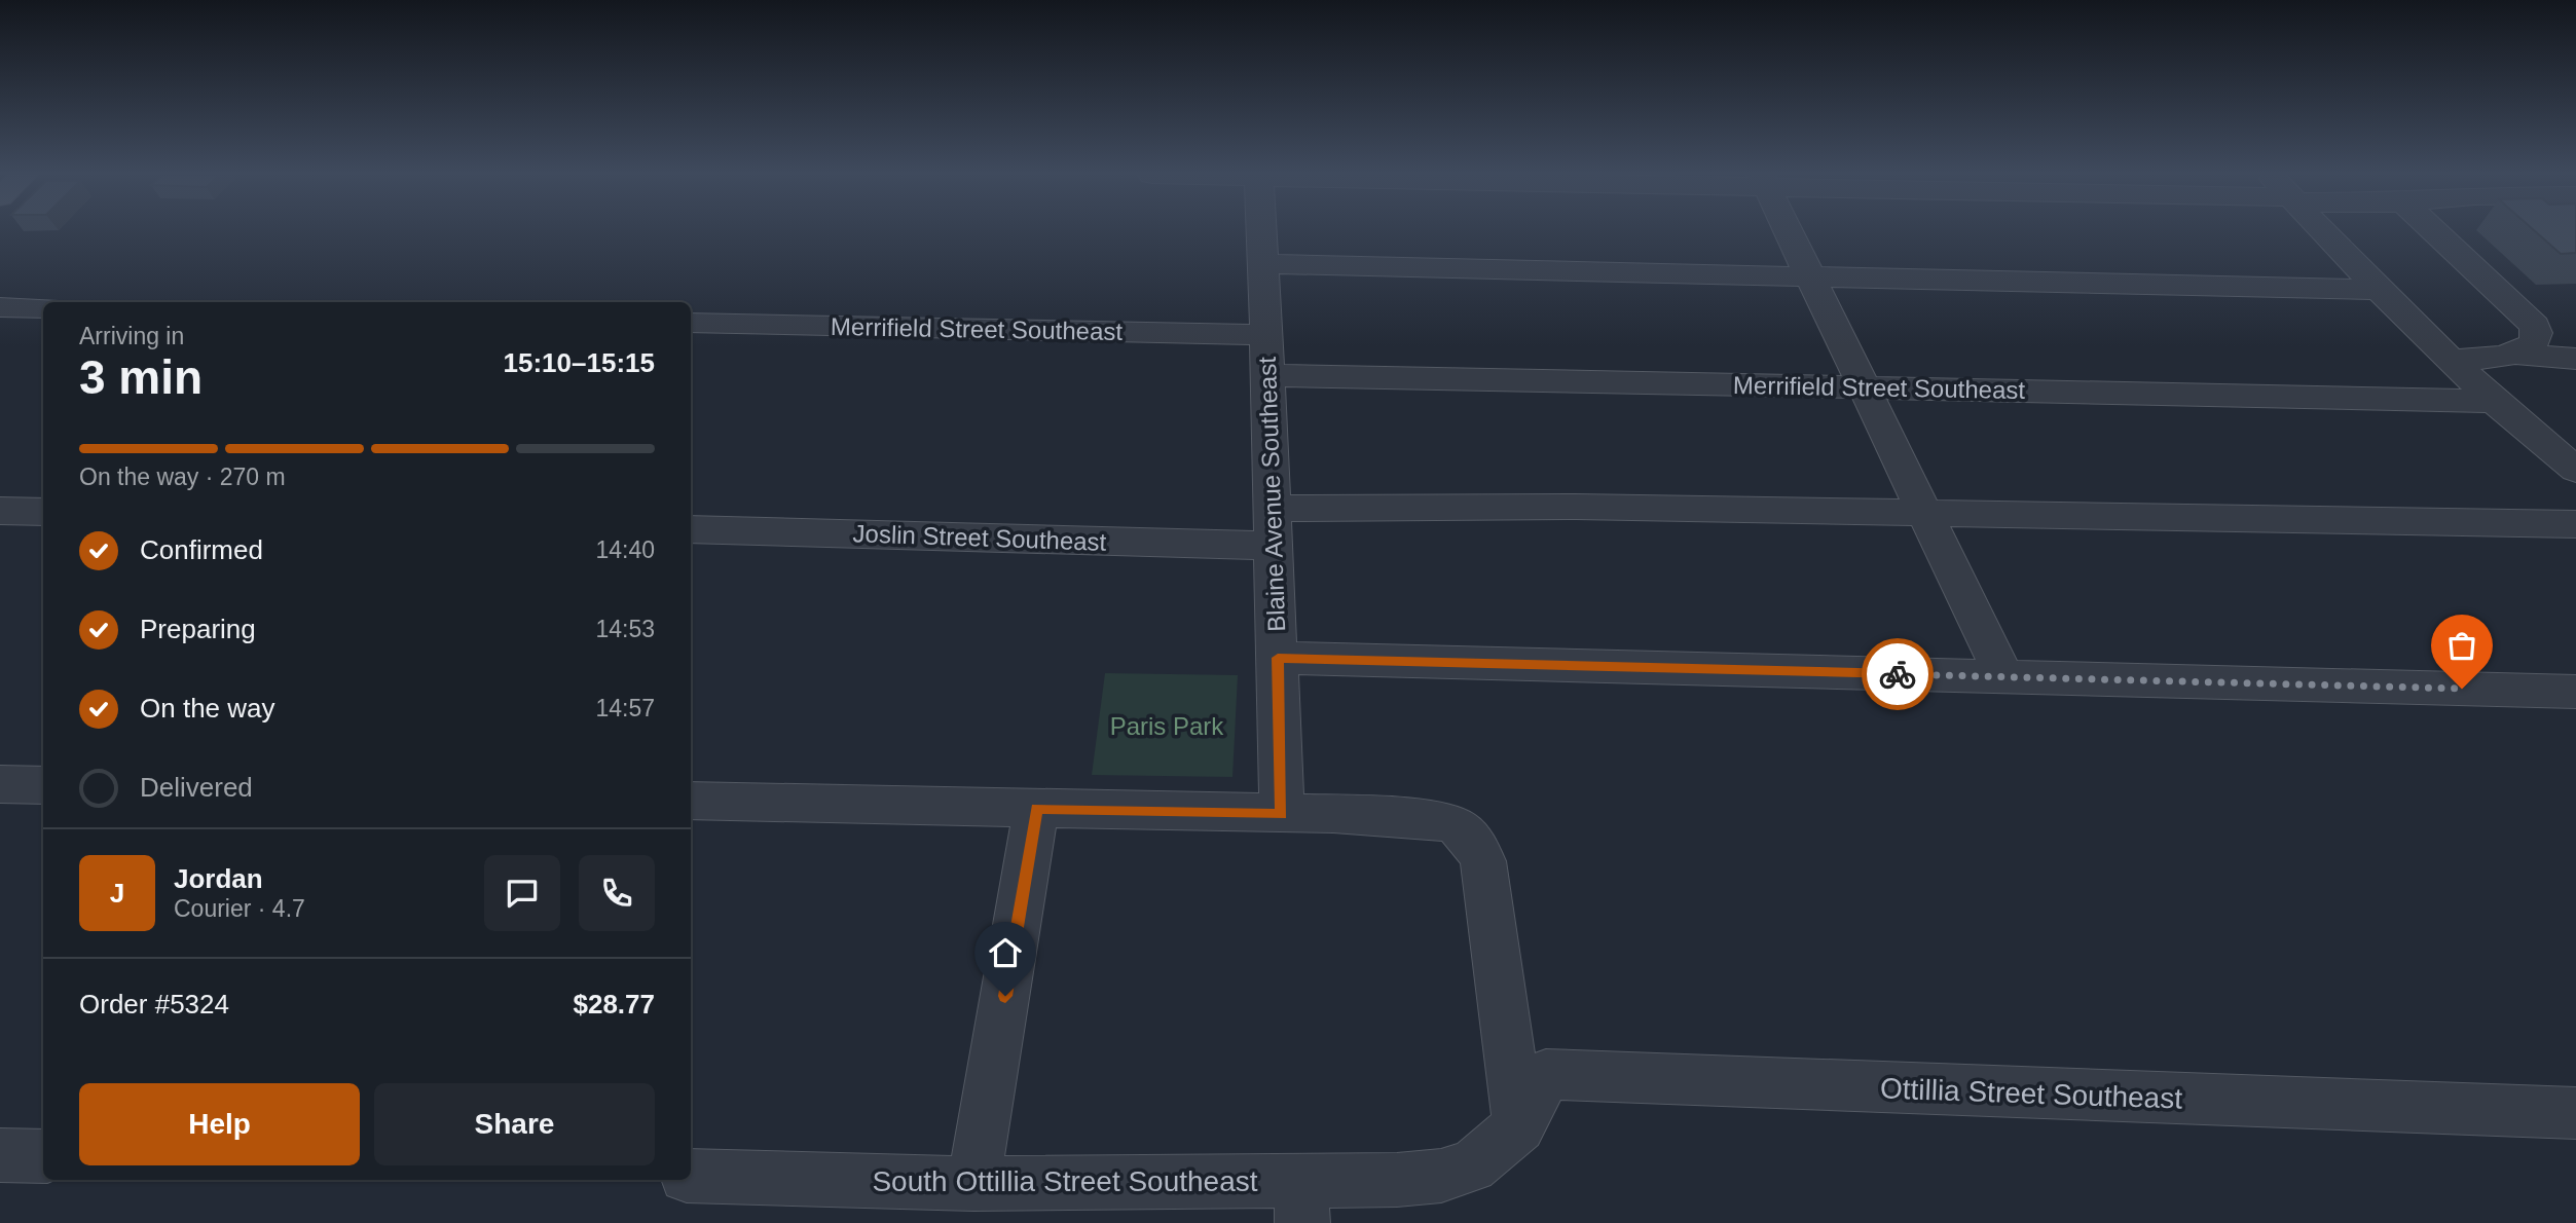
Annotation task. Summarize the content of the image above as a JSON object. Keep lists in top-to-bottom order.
{
  "streets": {
    "street": [
      "Merrifield Street Southeast",
      "Blaine Avenue Southeast",
      "Joslin Street Southeast",
      "Ottillia Street Southeast",
      "South Ottillia Street Southeast"
    ]
  },
  "crossings": [
    ["Merrifield Street Southeast", "Blaine Avenue Southeast"],
    ["Blaine Avenue Southeast", "Joslin Street Southeast"],
    ["Ottillia Street Southeast", "South Ottillia Street Southeast"]
  ],
  "parks": ["Paris Park"],
  "page": {
    "heading": ["3 min", "Arriving in", "15:10–15:15"],
    "panel": [
      "Jordan",
      "Courier · 4.7",
      "Order #5324",
      "$28.77"
    ],
    "bar": "On the way · 270 m",
    "list": [
      ["Confirmed", "14:40"],
      ["Preparing", "14:53"],
      ["On the way", "14:57"],
      "Delivered"
    ],
    "round": "J",
    "buttons": ["Help", "Share"]
  }
}
